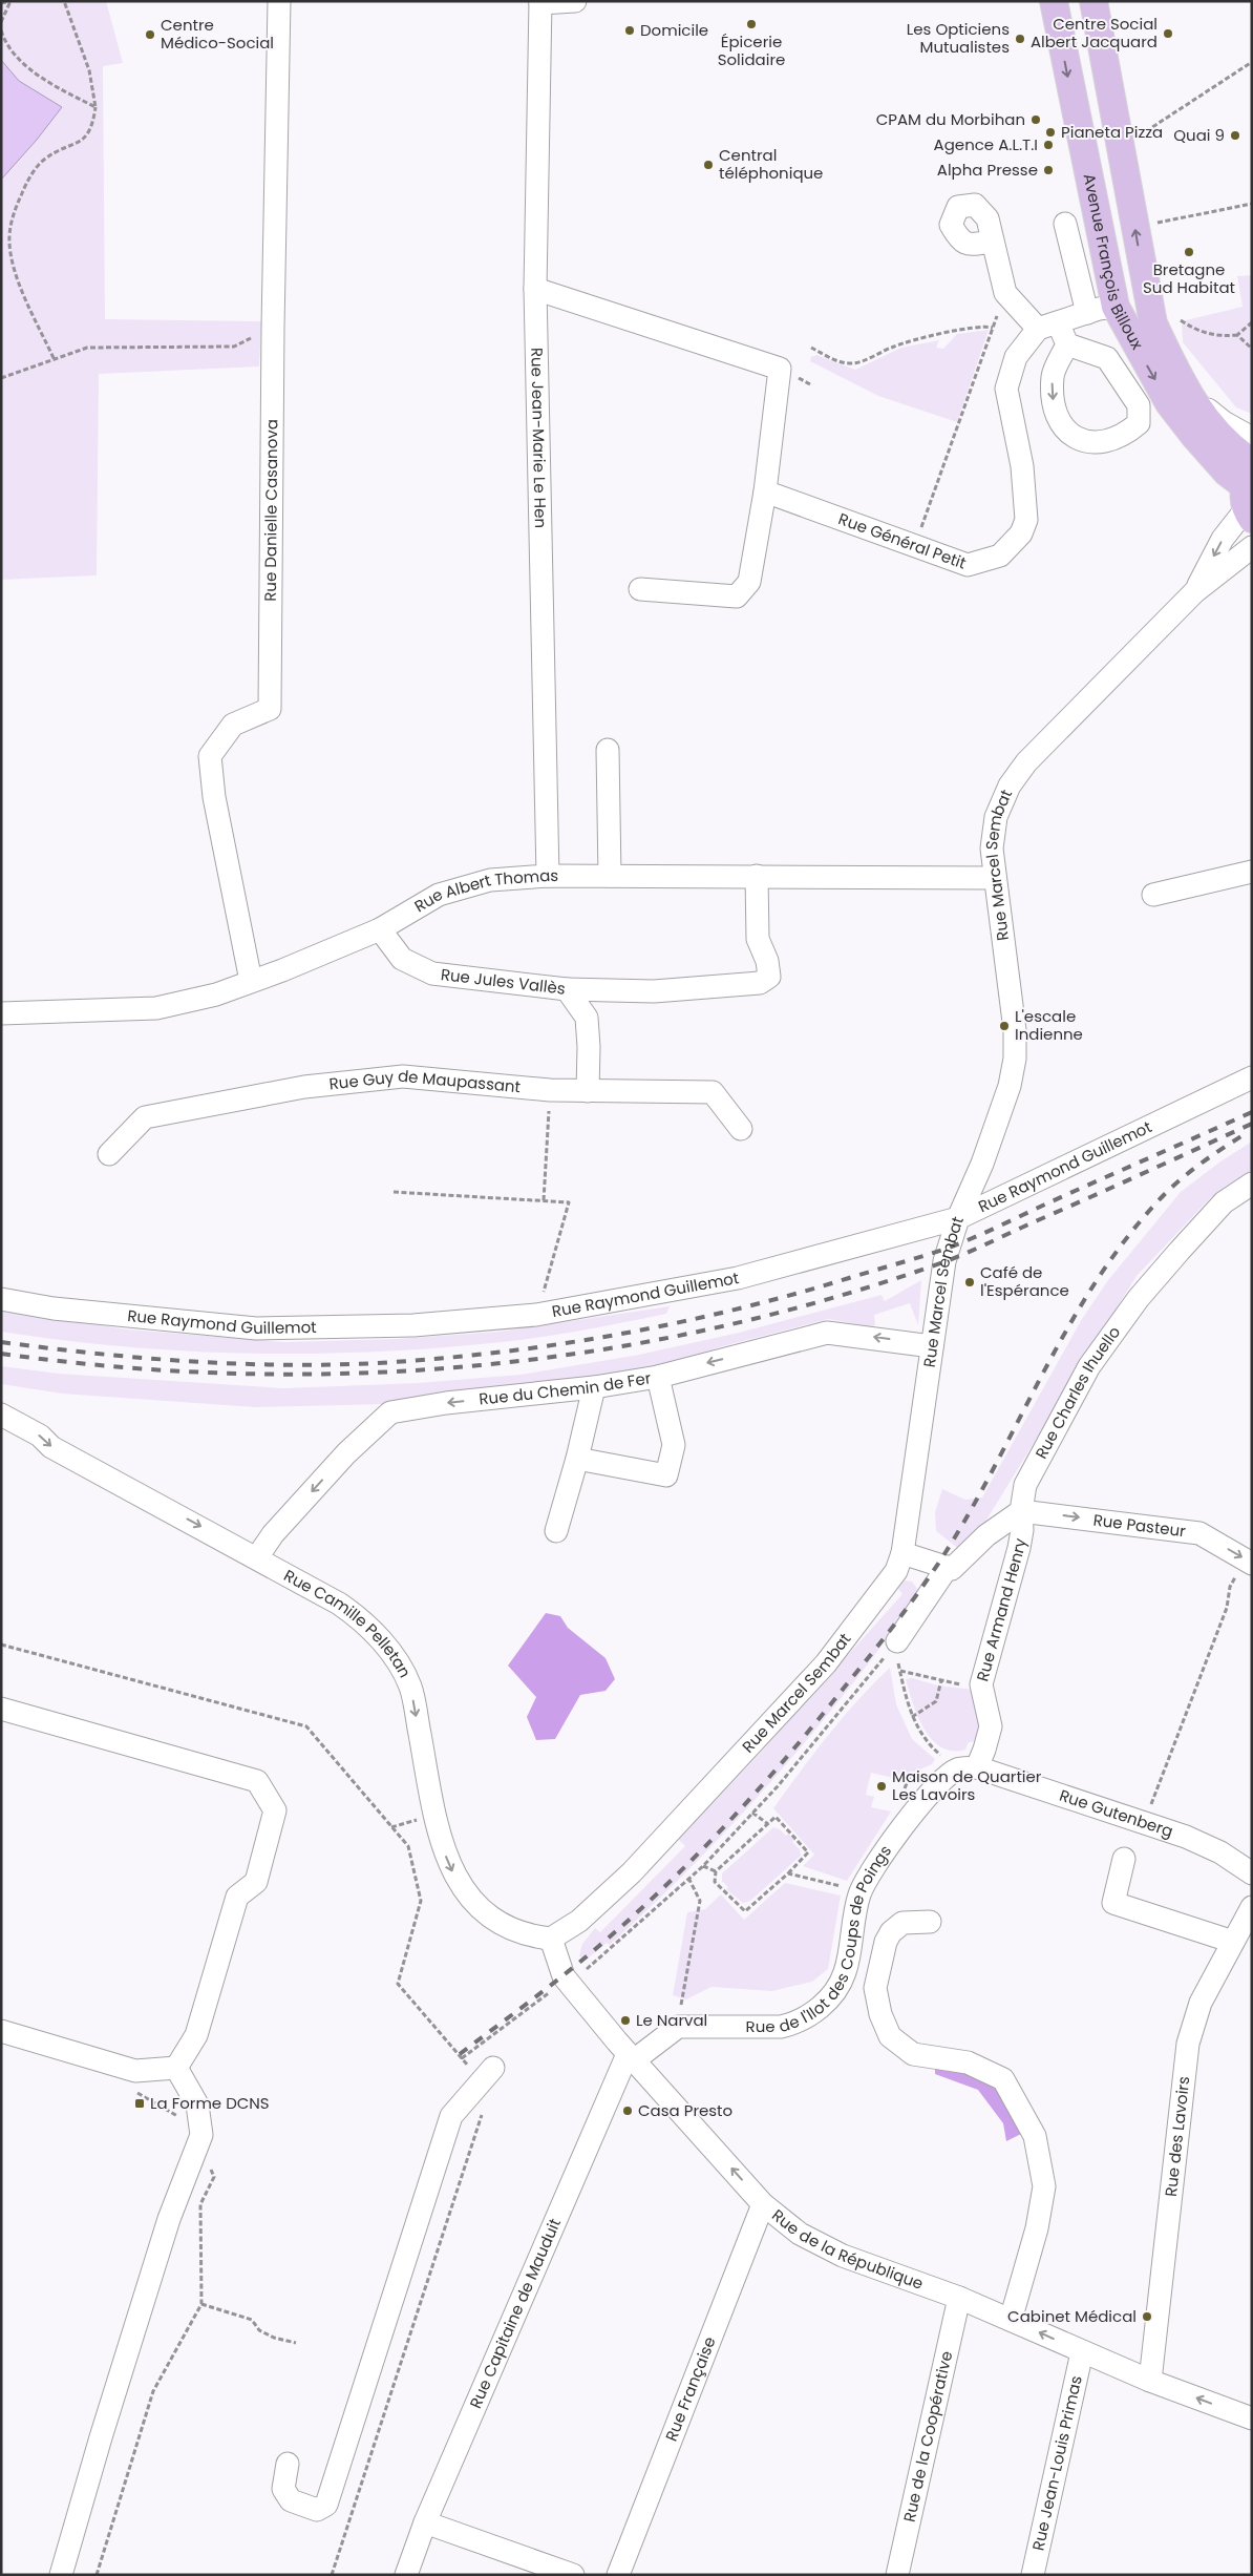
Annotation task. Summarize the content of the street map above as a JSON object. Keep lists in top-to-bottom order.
{
  "streets": {
    "main road": ["Avenue François Billoux"],
    "street": [
      "Rue Jean-Marie Le Hen",
      "Rue Danielle Casanova",
      "Rue Général Petit",
      "Rue Marcel Sembat",
      "Rue Albert Thomas",
      "Rue Jules Vallès",
      "Rue Guy de Maupassant",
      "Rue Raymond Guillemot",
      "Rue du Chemin de Fer",
      "Rue Charles Ihuello",
      "Rue Pasteur",
      "Rue Armand Henry",
      "Rue Camille Pelletan",
      "Rue Gutenberg",
      "Rue de l'Ilot des Coups de Poings",
      "Rue des Lavoirs",
      "Rue de la République",
      "Rue Capitaine de Mauduit",
      "Rue Française",
      "Rue de la Coopérative",
      "Rue Jean-Louis Primas"
    ]
  },
  "crossings": [
    ["Avenue François Billoux", "Rue Marcel Sembat"],
    ["Rue Jean-Marie Le Hen", "Rue Albert Thomas"],
    ["Rue Danielle Casanova", "Rue Albert Thomas"],
    ["Rue Marcel Sembat", "Rue Albert Thomas"],
    ["Rue Marcel Sembat", "Rue Raymond Guillemot"],
    ["Rue Marcel Sembat", "Rue du Chemin de Fer"],
    ["Rue Marcel Sembat", "Rue Camille Pelletan"],
    ["Rue Marcel Sembat", "Rue de la République"],
    ["Rue Albert Thomas", "Rue Jules Vallès"],
    ["Rue Jules Vallès", "Rue Guy de Maupassant"],
    ["Rue du Chemin de Fer", "Rue Camille Pelletan"],
    ["Rue Charles Ihuello", "Rue Pasteur"],
    ["Rue Charles Ihuello", "Rue Armand Henry"],
    ["Rue Pasteur", "Rue Armand Henry"],
    ["Rue Armand Henry", "Rue Gutenberg"],
    ["Rue Armand Henry", "Rue de l'Ilot des Coups de Poings"],
    ["Rue Camille Pelletan", "Rue de la République"],
    ["Rue Gutenberg", "Rue de l'Ilot des Coups de Poings"],
    ["Rue des Lavoirs", "Rue de la République"],
    ["Rue de la République", "Rue Capitaine de Mauduit"],
    ["Rue de la République", "Rue Française"],
    ["Rue de la République", "Rue de la Coopérative"],
    ["Rue de la République", "Rue Jean-Louis Primas"]
  ],
  "one_way": [
    "Rue du Chemin de Fer",
    "Rue Pasteur",
    "Rue Camille Pelletan",
    "Rue de la République"
  ],
  "places": {
    "other": [
      "Épicerie Solidaire",
      "Domicile",
      "Centre Social Albert Jacquard",
      "Centre Médico-Social",
      "Les Opticiens Mutualistes",
      "CPAM du Morbihan",
      "Pianeta Pizza",
      "Quai 9",
      "Agence A.L.T.I",
      "Central téléphonique",
      "Alpha Presse",
      "Bretagne Sud Habitat",
      "L'escale Indienne",
      "Café de l'Espérance",
      "Maison de Quartier Les Lavoirs",
      "Le Narval",
      "Casa Presto",
      "Cabinet Médical"
    ],
    "transit": ["La Forme DCNS"]
  }
}
